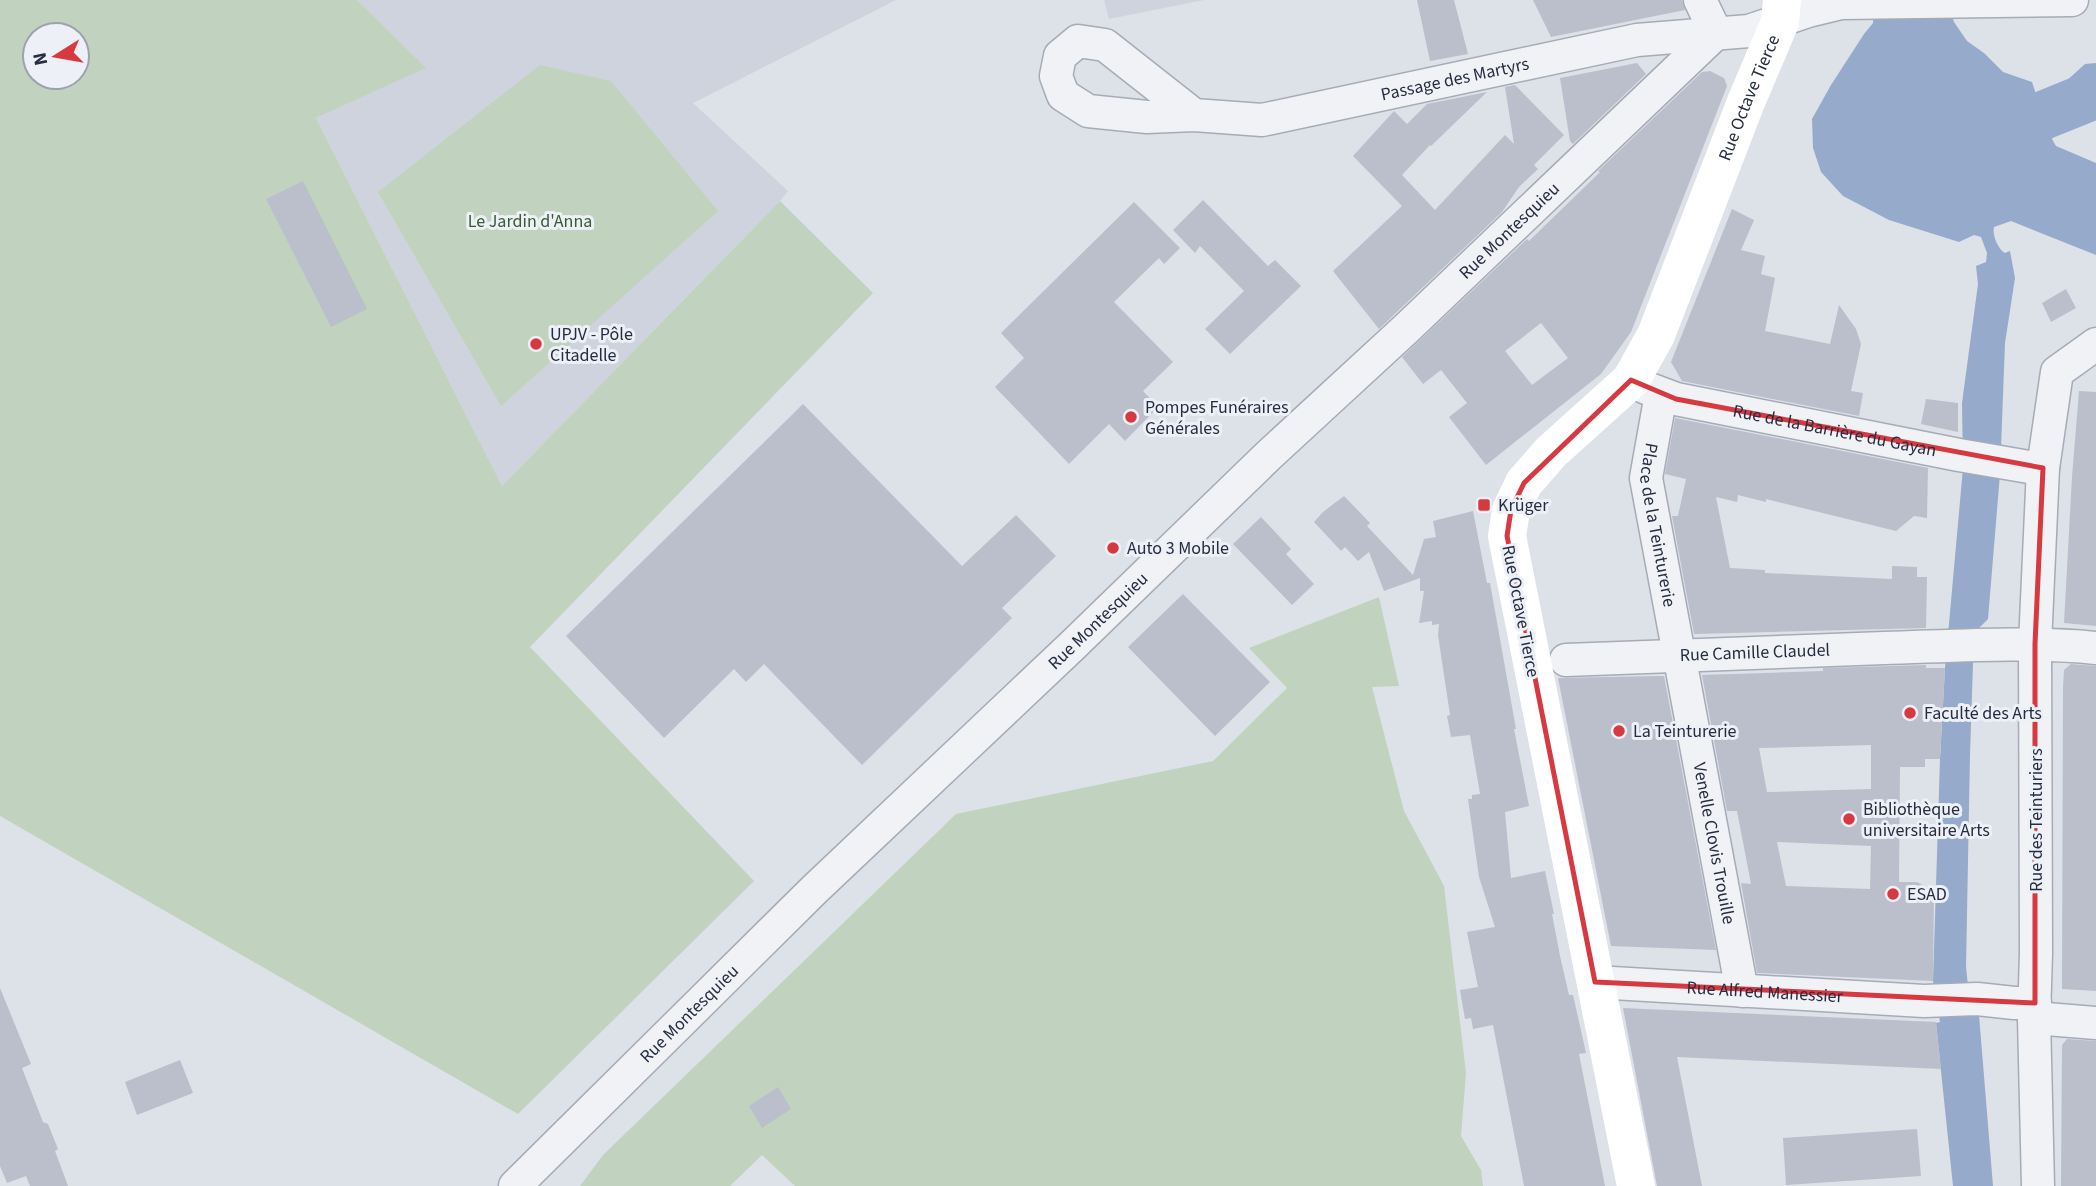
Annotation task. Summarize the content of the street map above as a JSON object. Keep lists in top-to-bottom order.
{
  "streets": {
    "street": [
      "Passage des Martyrs",
      "Rue Octave Tierce",
      "Rue Montesquieu",
      "Rue de la Barrière du Gayan",
      "Place de la Teinturerie",
      "Rue Camille Claudel",
      "Rue des Teinturiers",
      "Venelle Clovis Trouille",
      "Rue Alfred Manessier"
    ]
  },
  "crossings": [
    ["Passage des Martyrs", "Rue Octave Tierce"],
    ["Passage des Martyrs", "Rue Montesquieu"],
    ["Rue Octave Tierce", "Rue de la Barrière du Gayan"],
    ["Rue Octave Tierce", "Place de la Teinturerie"],
    ["Rue Octave Tierce", "Rue Alfred Manessier"],
    ["Rue de la Barrière du Gayan", "Place de la Teinturerie"],
    ["Rue de la Barrière du Gayan", "Rue des Teinturiers"],
    ["Place de la Teinturerie", "Rue Camille Claudel"],
    ["Place de la Teinturerie", "Venelle Clovis Trouille"],
    ["Rue Camille Claudel", "Rue des Teinturiers"],
    ["Rue Camille Claudel", "Venelle Clovis Trouille"],
    ["Rue des Teinturiers", "Rue Alfred Manessier"],
    ["Venelle Clovis Trouille", "Rue Alfred Manessier"]
  ],
  "parks": ["Le Jardin d'Anna"],
  "places": {
    "other": [
      "UPJV - Pôle Citadelle",
      "Pompes Funéraires Générales",
      "Auto 3 Mobile",
      "Faculté des Arts",
      "La Teinturerie",
      "Bibliothèque universitaire Arts",
      "ESAD"
    ],
    "transit": ["Krüger"]
  },
  "north": "left"
}
